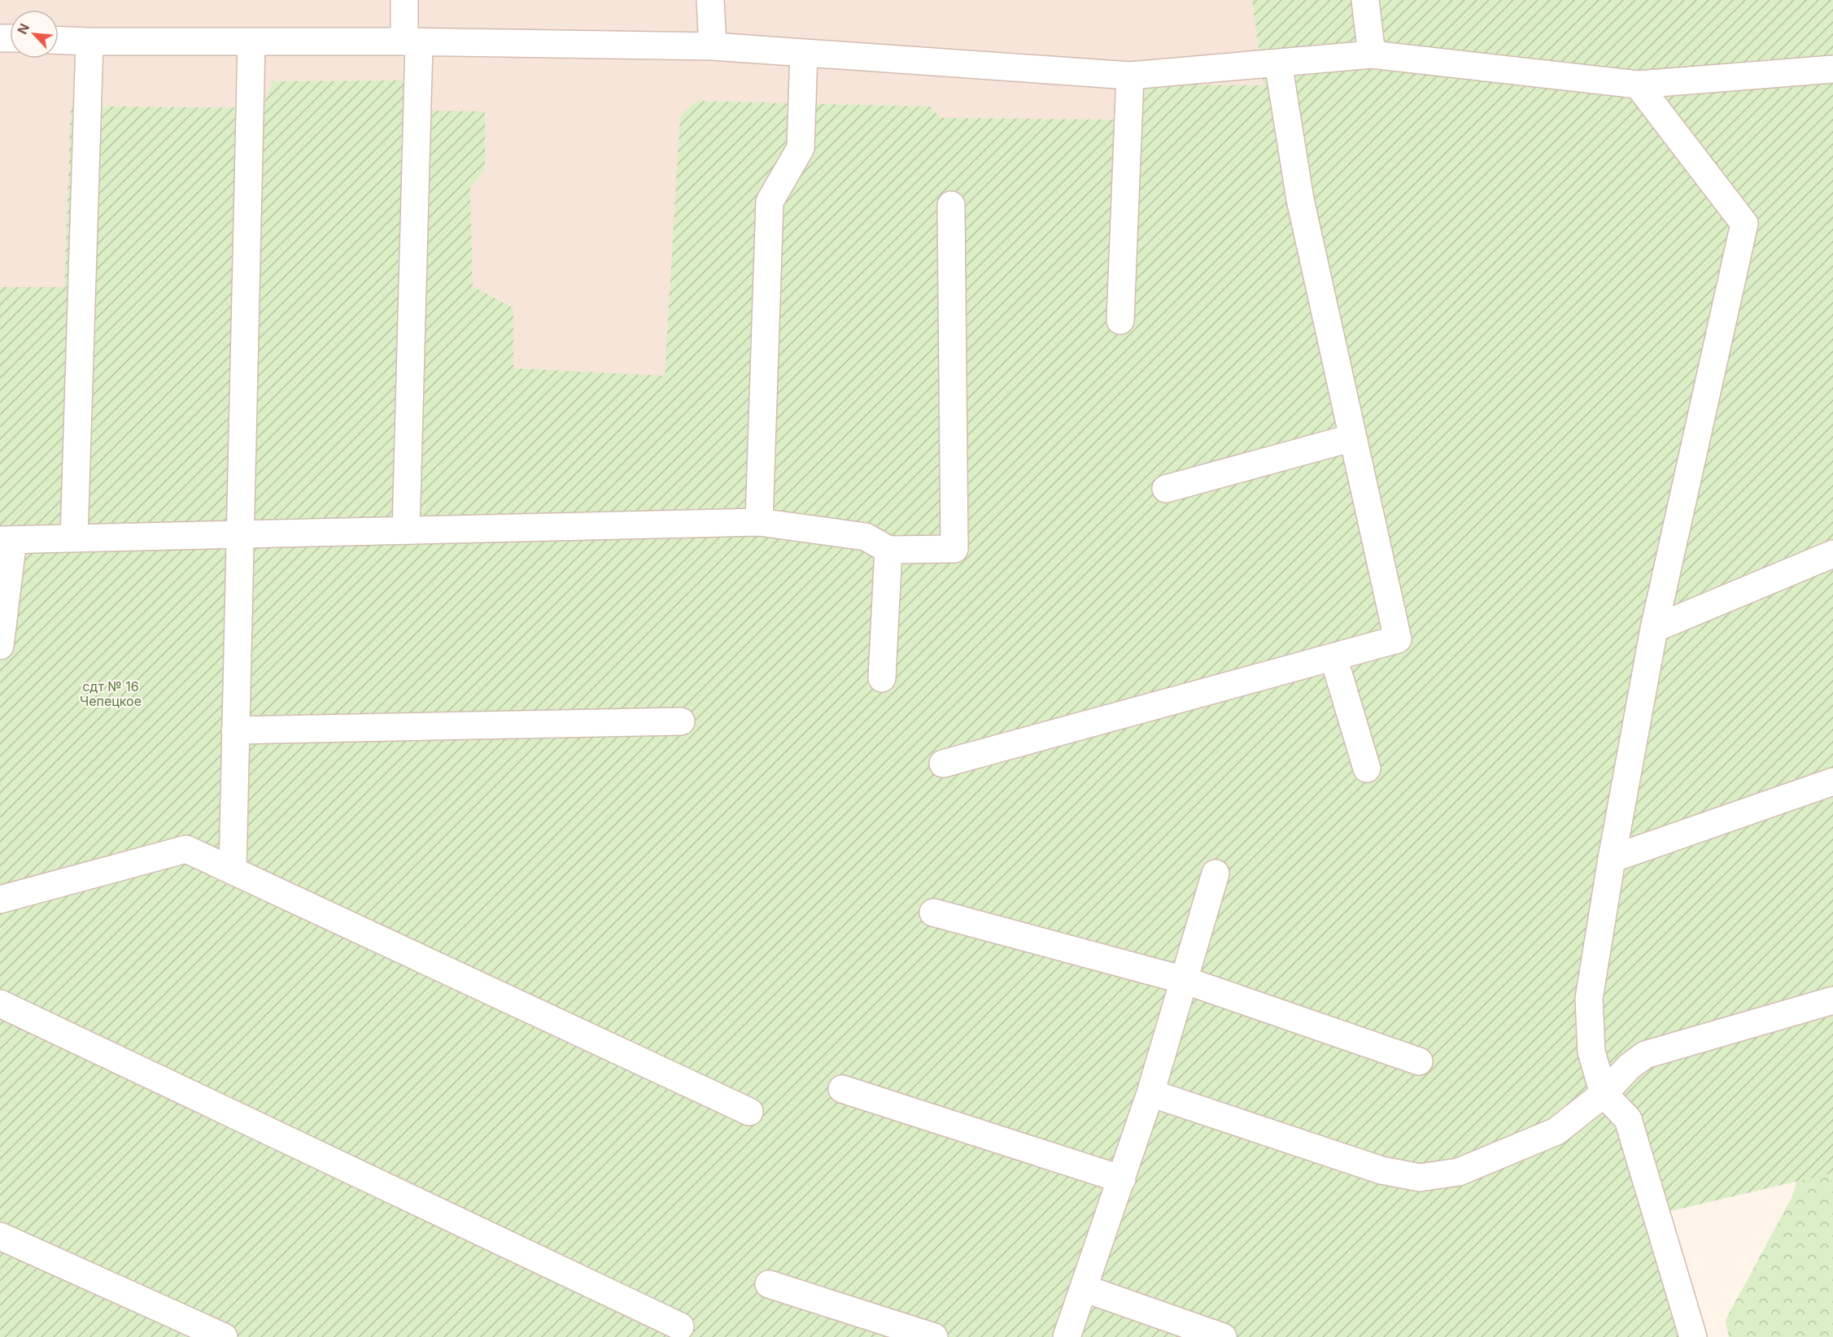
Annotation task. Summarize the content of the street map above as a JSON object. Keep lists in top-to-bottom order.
{
  "parks": ["сдт № 16 Чепецкое"],
  "north": "top left"
}
